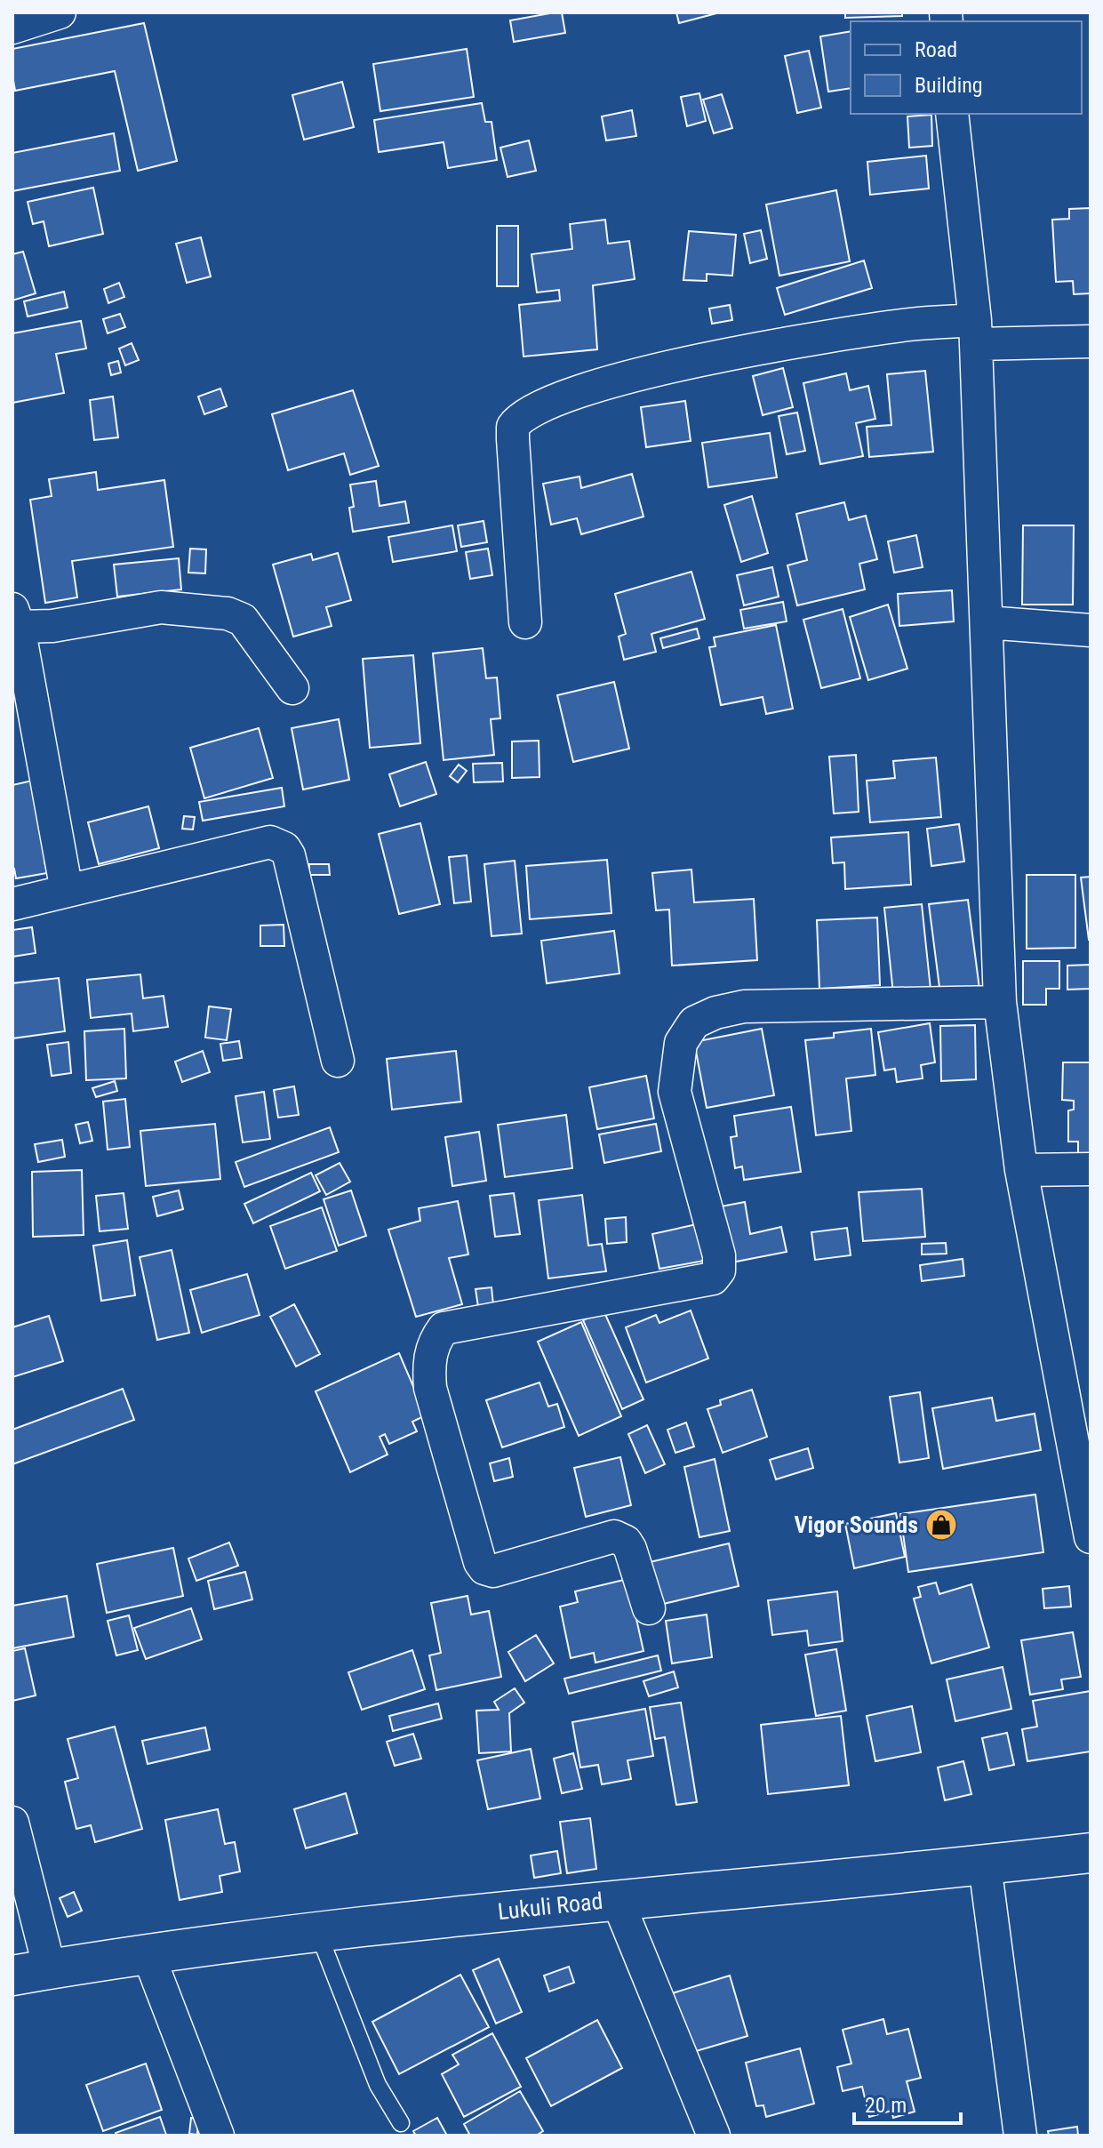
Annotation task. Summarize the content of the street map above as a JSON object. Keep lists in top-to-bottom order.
{
  "streets": {
    "street": ["Lukuli Road"]
  },
  "places": {
    "shop": ["Vigor Sounds"]
  },
  "legend": ["Road", "Building"],
  "scale_bar": "20 m"
}
